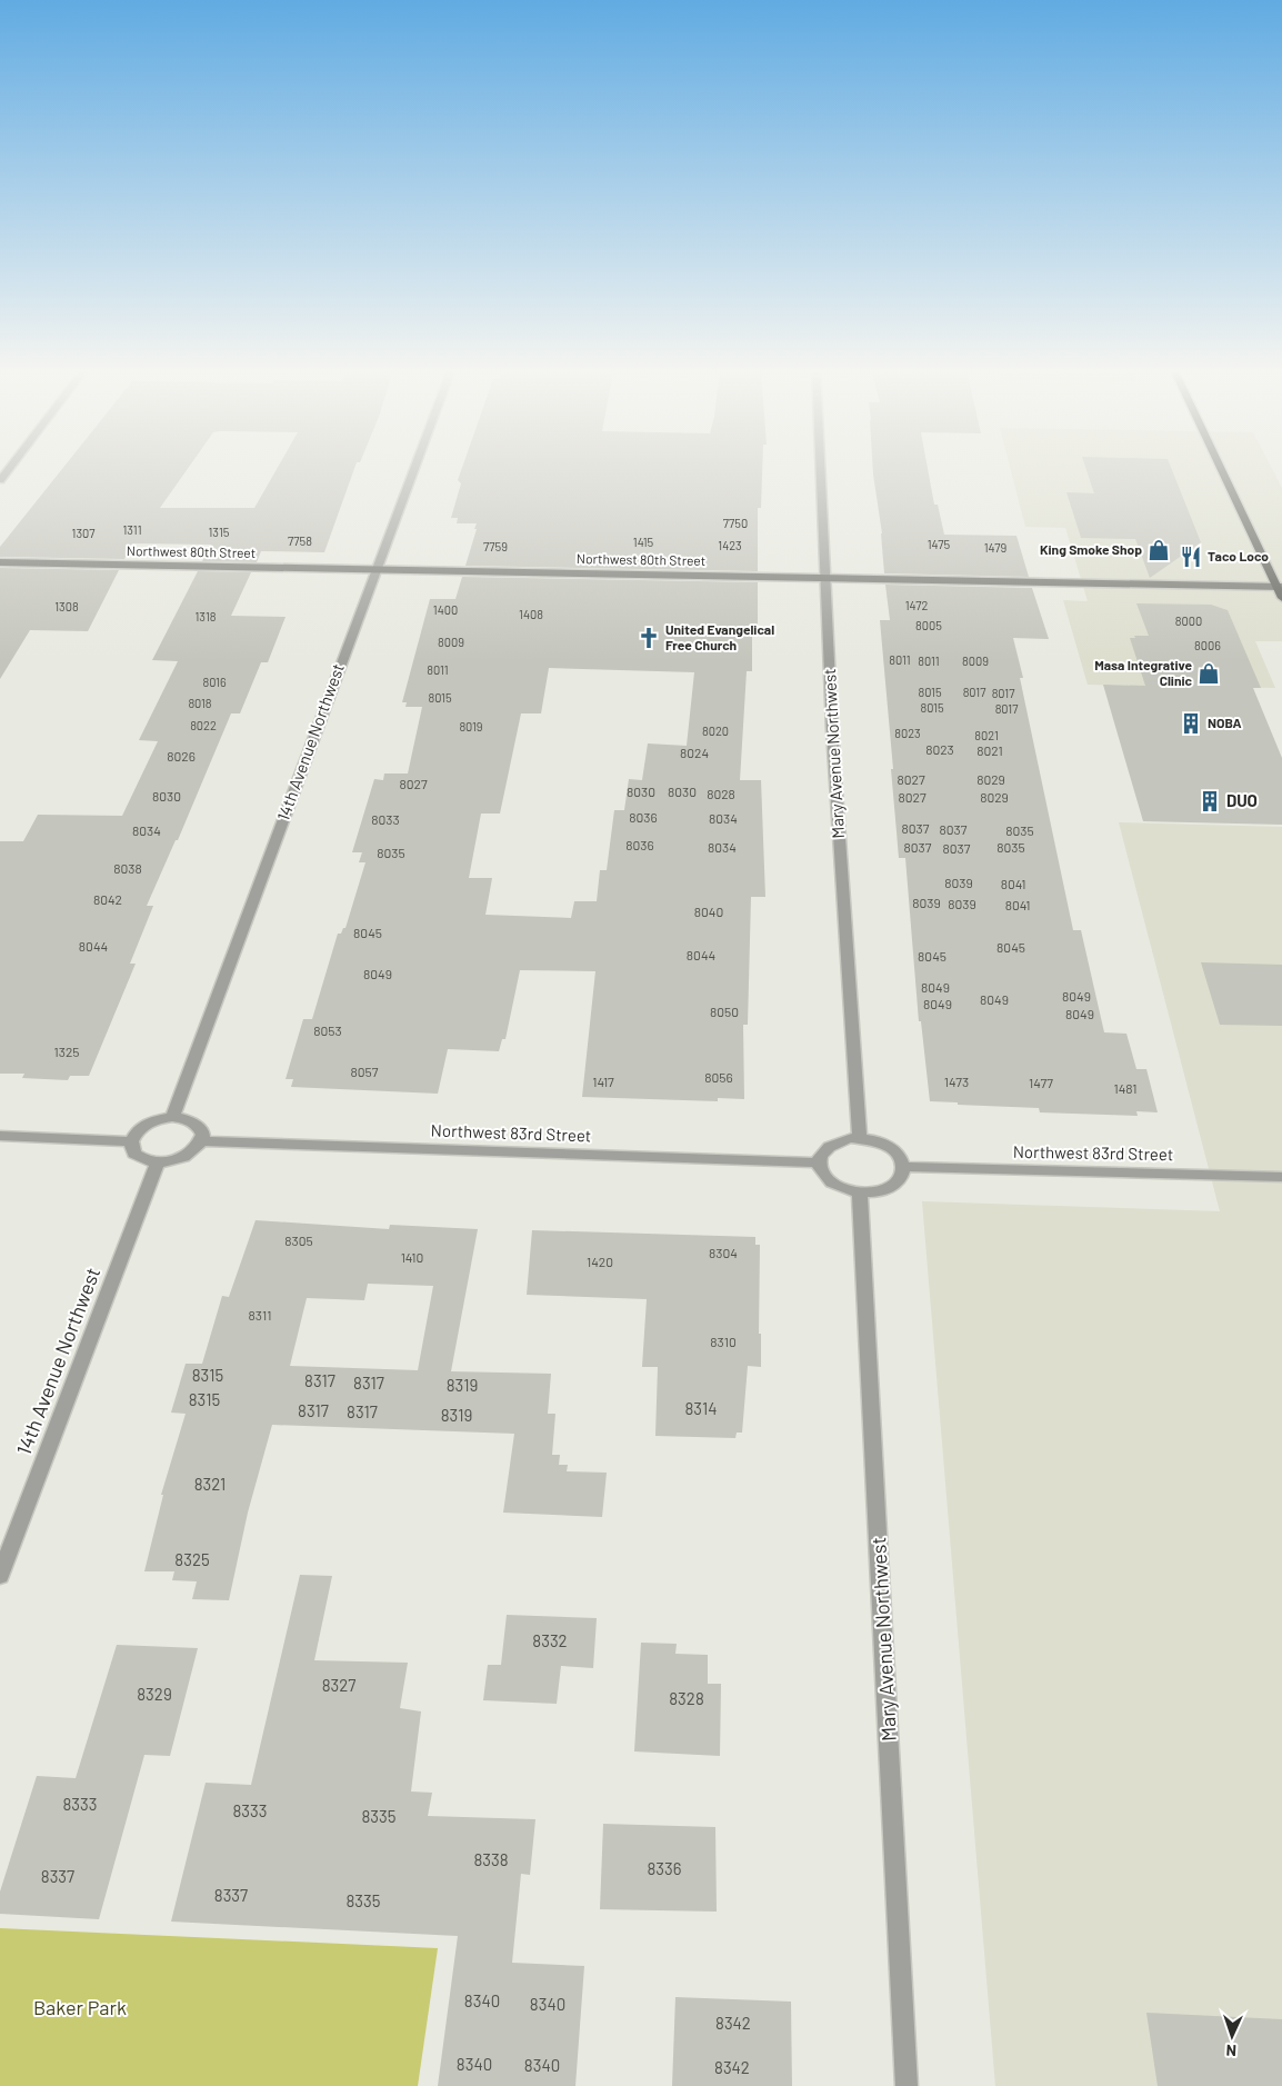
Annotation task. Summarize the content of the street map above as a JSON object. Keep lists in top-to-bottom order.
{
  "streets": {
    "street": [
      "Northwest 80th Street",
      "14th Avenue Northwest",
      "Mary Avenue Northwest",
      "Northwest 83rd Street"
    ]
  },
  "crossings": [
    ["Northwest 80th Street", "14th Avenue Northwest"],
    ["Northwest 80th Street", "Mary Avenue Northwest"],
    ["14th Avenue Northwest", "Northwest 83rd Street"],
    ["Mary Avenue Northwest", "Northwest 83rd Street"]
  ],
  "parks": ["Baker Park"],
  "places": {
    "shop": ["King Smoke Shop", "Masa Integrative Clinic"],
    "restaurant": ["Taco Loco"],
    "church": ["United Evangelical Free Church"],
    "building": ["NOBA", "DUO"]
  },
  "house_numbers": [
    "7750",
    "1311",
    "1315",
    "1307",
    "7758",
    "1415",
    "1475",
    "1423",
    "7759",
    "1479",
    "1472",
    "1308",
    "1400",
    "1408",
    "1318",
    "8000",
    "8005",
    "8009",
    "8006",
    "8011",
    "8011",
    "8009",
    "8011",
    "8016",
    "8015",
    "8017",
    "8017",
    "8015",
    "8018",
    "8015",
    "8017",
    "8022",
    "8019",
    "8020",
    "8023",
    "8021",
    "8023",
    "8021",
    "8024",
    "8026",
    "8027",
    "8029",
    "8027",
    "8030",
    "8030",
    "8028",
    "8030",
    "8027",
    "8029",
    "8036",
    "8034",
    "8033",
    "8037",
    "8037",
    "8034",
    "8035",
    "8036",
    "8034",
    "8037",
    "8035",
    "8037",
    "8035",
    "8038",
    "8039",
    "8041",
    "8042",
    "8039",
    "8039",
    "8041",
    "8040",
    "8045",
    "8044",
    "8045",
    "8044",
    "8045",
    "8049",
    "8049",
    "8049",
    "8049",
    "8049",
    "8050",
    "8049",
    "8053",
    "1325",
    "8057",
    "8056",
    "1417",
    "1473",
    "1477",
    "1481",
    "8305",
    "8304",
    "1410",
    "1420",
    "8311",
    "8310",
    "8315",
    "8317",
    "8317",
    "8319",
    "8315",
    "8314",
    "8317",
    "8317",
    "8319",
    "8321",
    "8325",
    "8332",
    "8327",
    "8329",
    "8328",
    "8333",
    "8333",
    "8335",
    "8338",
    "8336",
    "8337",
    "8337",
    "8335",
    "8340",
    "8340",
    "8342",
    "8340",
    "8340",
    "8342"
  ],
  "north": "bottom"
}
